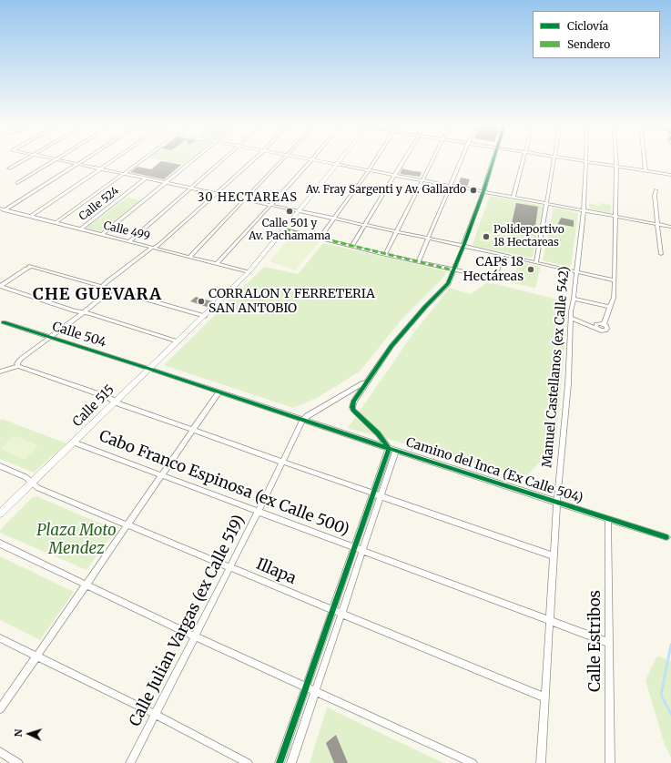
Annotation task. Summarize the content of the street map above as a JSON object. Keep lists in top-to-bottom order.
{
  "streets": {
    "street": [
      "Calle 524",
      "Calle 499",
      "Calle 504",
      "Manuel Castellanos (ex Calle 542)",
      "Calle 515",
      "Camino del Inca (Ex Calle 504)",
      "Cabo Franco Espinosa (ex Calle 500)",
      "Illapa",
      "Calle Julian Vargas (ex Calle 519)",
      "Calle Estribos"
    ]
  },
  "crossings": [
    ["Calle 524", "Calle 499"],
    ["Calle 499", "Calle 515"],
    ["Calle 504", "Calle 515"],
    ["Calle 504", "Camino del Inca (Ex Calle 504)"],
    ["Manuel Castellanos (ex Calle 542)", "Camino del Inca (Ex Calle 504)"],
    ["Manuel Castellanos (ex Calle 542)", "Cabo Franco Espinosa (ex Calle 500)"],
    ["Manuel Castellanos (ex Calle 542)", "Illapa"],
    ["Calle 515", "Camino del Inca (Ex Calle 504)"],
    ["Calle 515", "Cabo Franco Espinosa (ex Calle 500)"],
    ["Calle 515", "Illapa"],
    ["Camino del Inca (Ex Calle 504)", "Calle Julian Vargas (ex Calle 519)"],
    ["Camino del Inca (Ex Calle 504)", "Calle Estribos"],
    ["Cabo Franco Espinosa (ex Calle 500)", "Calle Julian Vargas (ex Calle 519)"],
    ["Cabo Franco Espinosa (ex Calle 500)", "Calle Estribos"],
    ["Illapa", "Calle Julian Vargas (ex Calle 519)"]
  ],
  "districts": ["30 HECTAREAS", "CHE GUEVARA"],
  "parks": ["Plaza Moto Mendez"],
  "places": [
    "Av. Fray Sargenti y Av. Gallardo",
    "Calle 501 y Av. Pachamama",
    "Polideportivo 18 Hectareas",
    "CAPs 18 Hectáreas",
    "CORRALON Y FERRETERIA SAN ANTOBIO"
  ],
  "legend": ["Ciclovía", "Sendero"],
  "north": "left"
}
